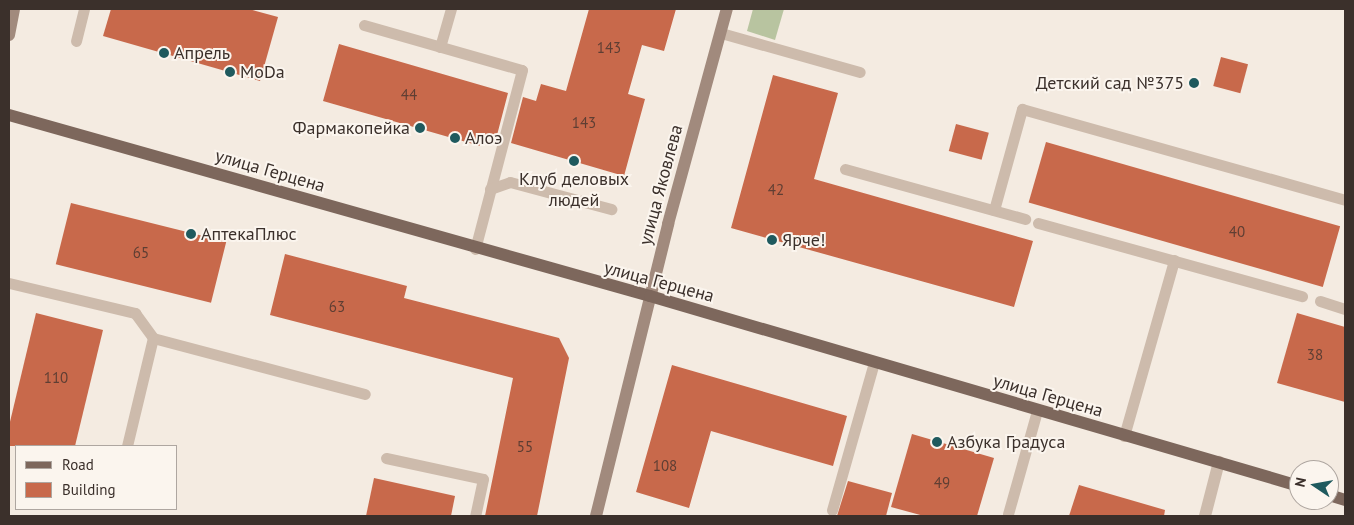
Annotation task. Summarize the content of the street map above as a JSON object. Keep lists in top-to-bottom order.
{
  "streets": {
    "main road": ["улица Герцена"],
    "street": ["улица Яковлева"]
  },
  "crossings": [
    ["улица Герцена", "улица Яковлева"]
  ],
  "places": [
    "Апрель",
    "МоDa",
    "Детский сад №375",
    "Фармакопейка",
    "Алоэ",
    "Клуб деловых людей",
    "АптекаПлюс",
    "Ярче!",
    "Азбука Градуса"
  ],
  "house_numbers": [
    "143",
    "44",
    "143",
    "42",
    "40",
    "65",
    "63",
    "38",
    "110",
    "55",
    "108",
    "49"
  ],
  "legend": ["Road", "Building"],
  "north": "left"
}
